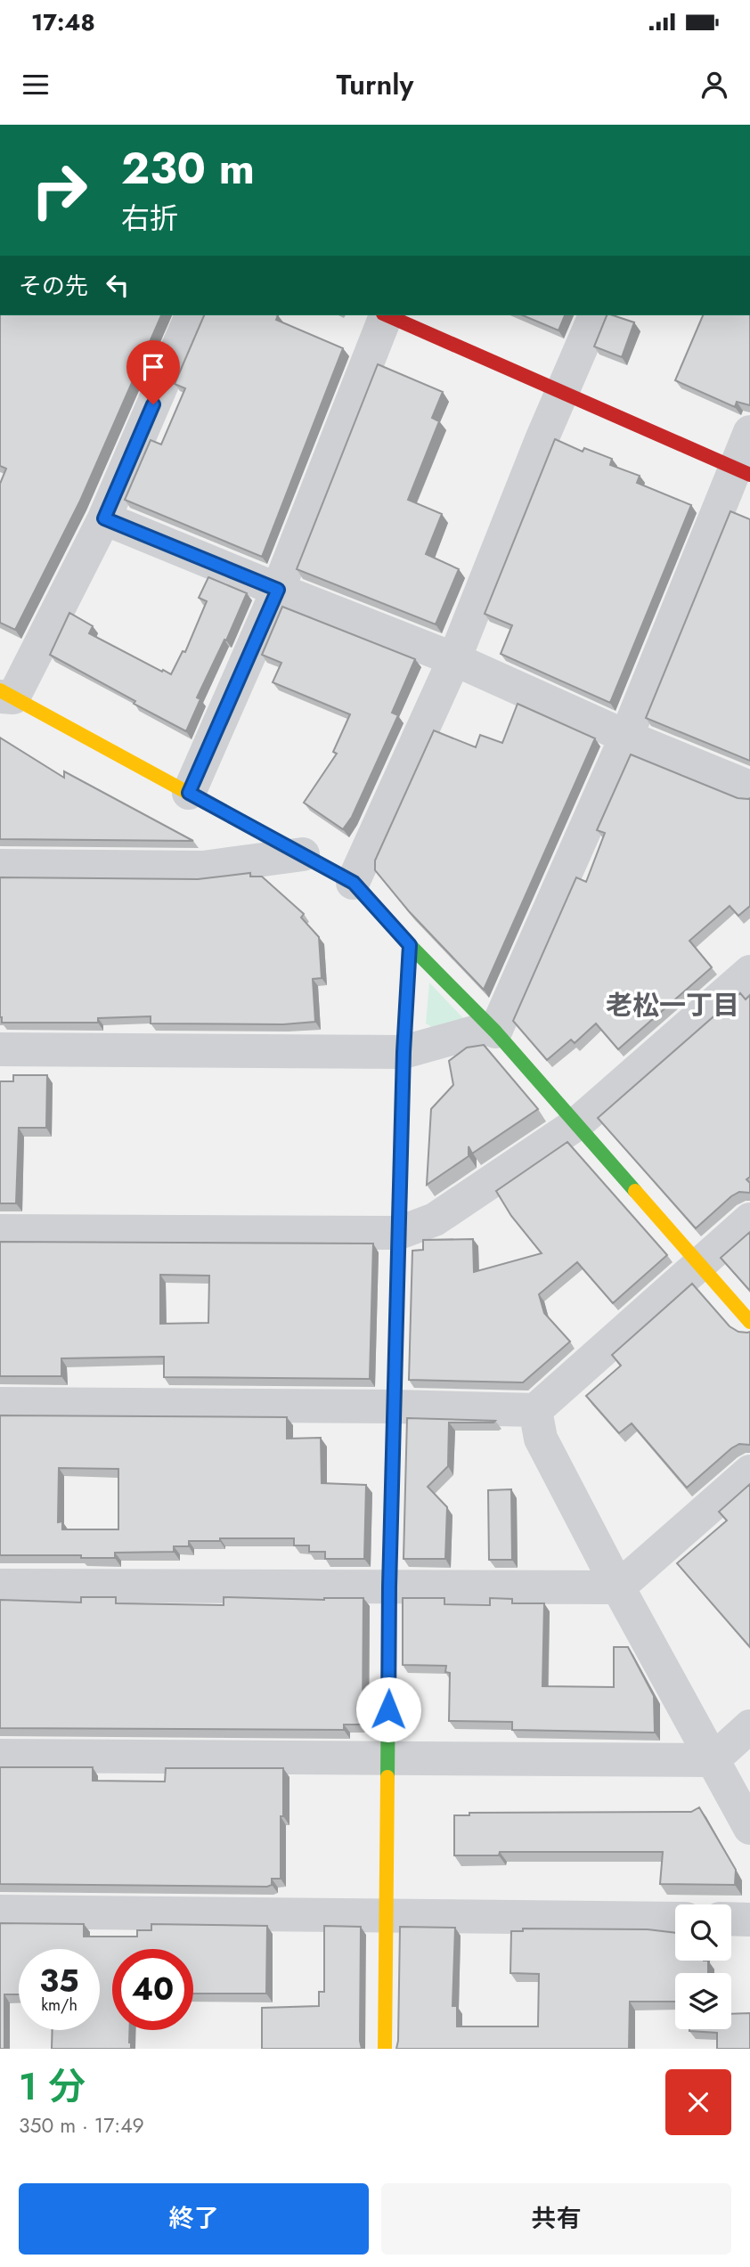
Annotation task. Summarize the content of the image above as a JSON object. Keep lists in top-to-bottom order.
{
  "districts": ["老松一丁目"],
  "page": {
    "status": "17:48",
    "header": "Turnly",
    "turn": ["230 m", "右折"],
    "then": "その先",
    "speed": "35 km/h",
    "limit": "40",
    "heading": ["1 分", "350 m · 17:49"],
    "buttons": ["終了", "共有"]
  }
}
